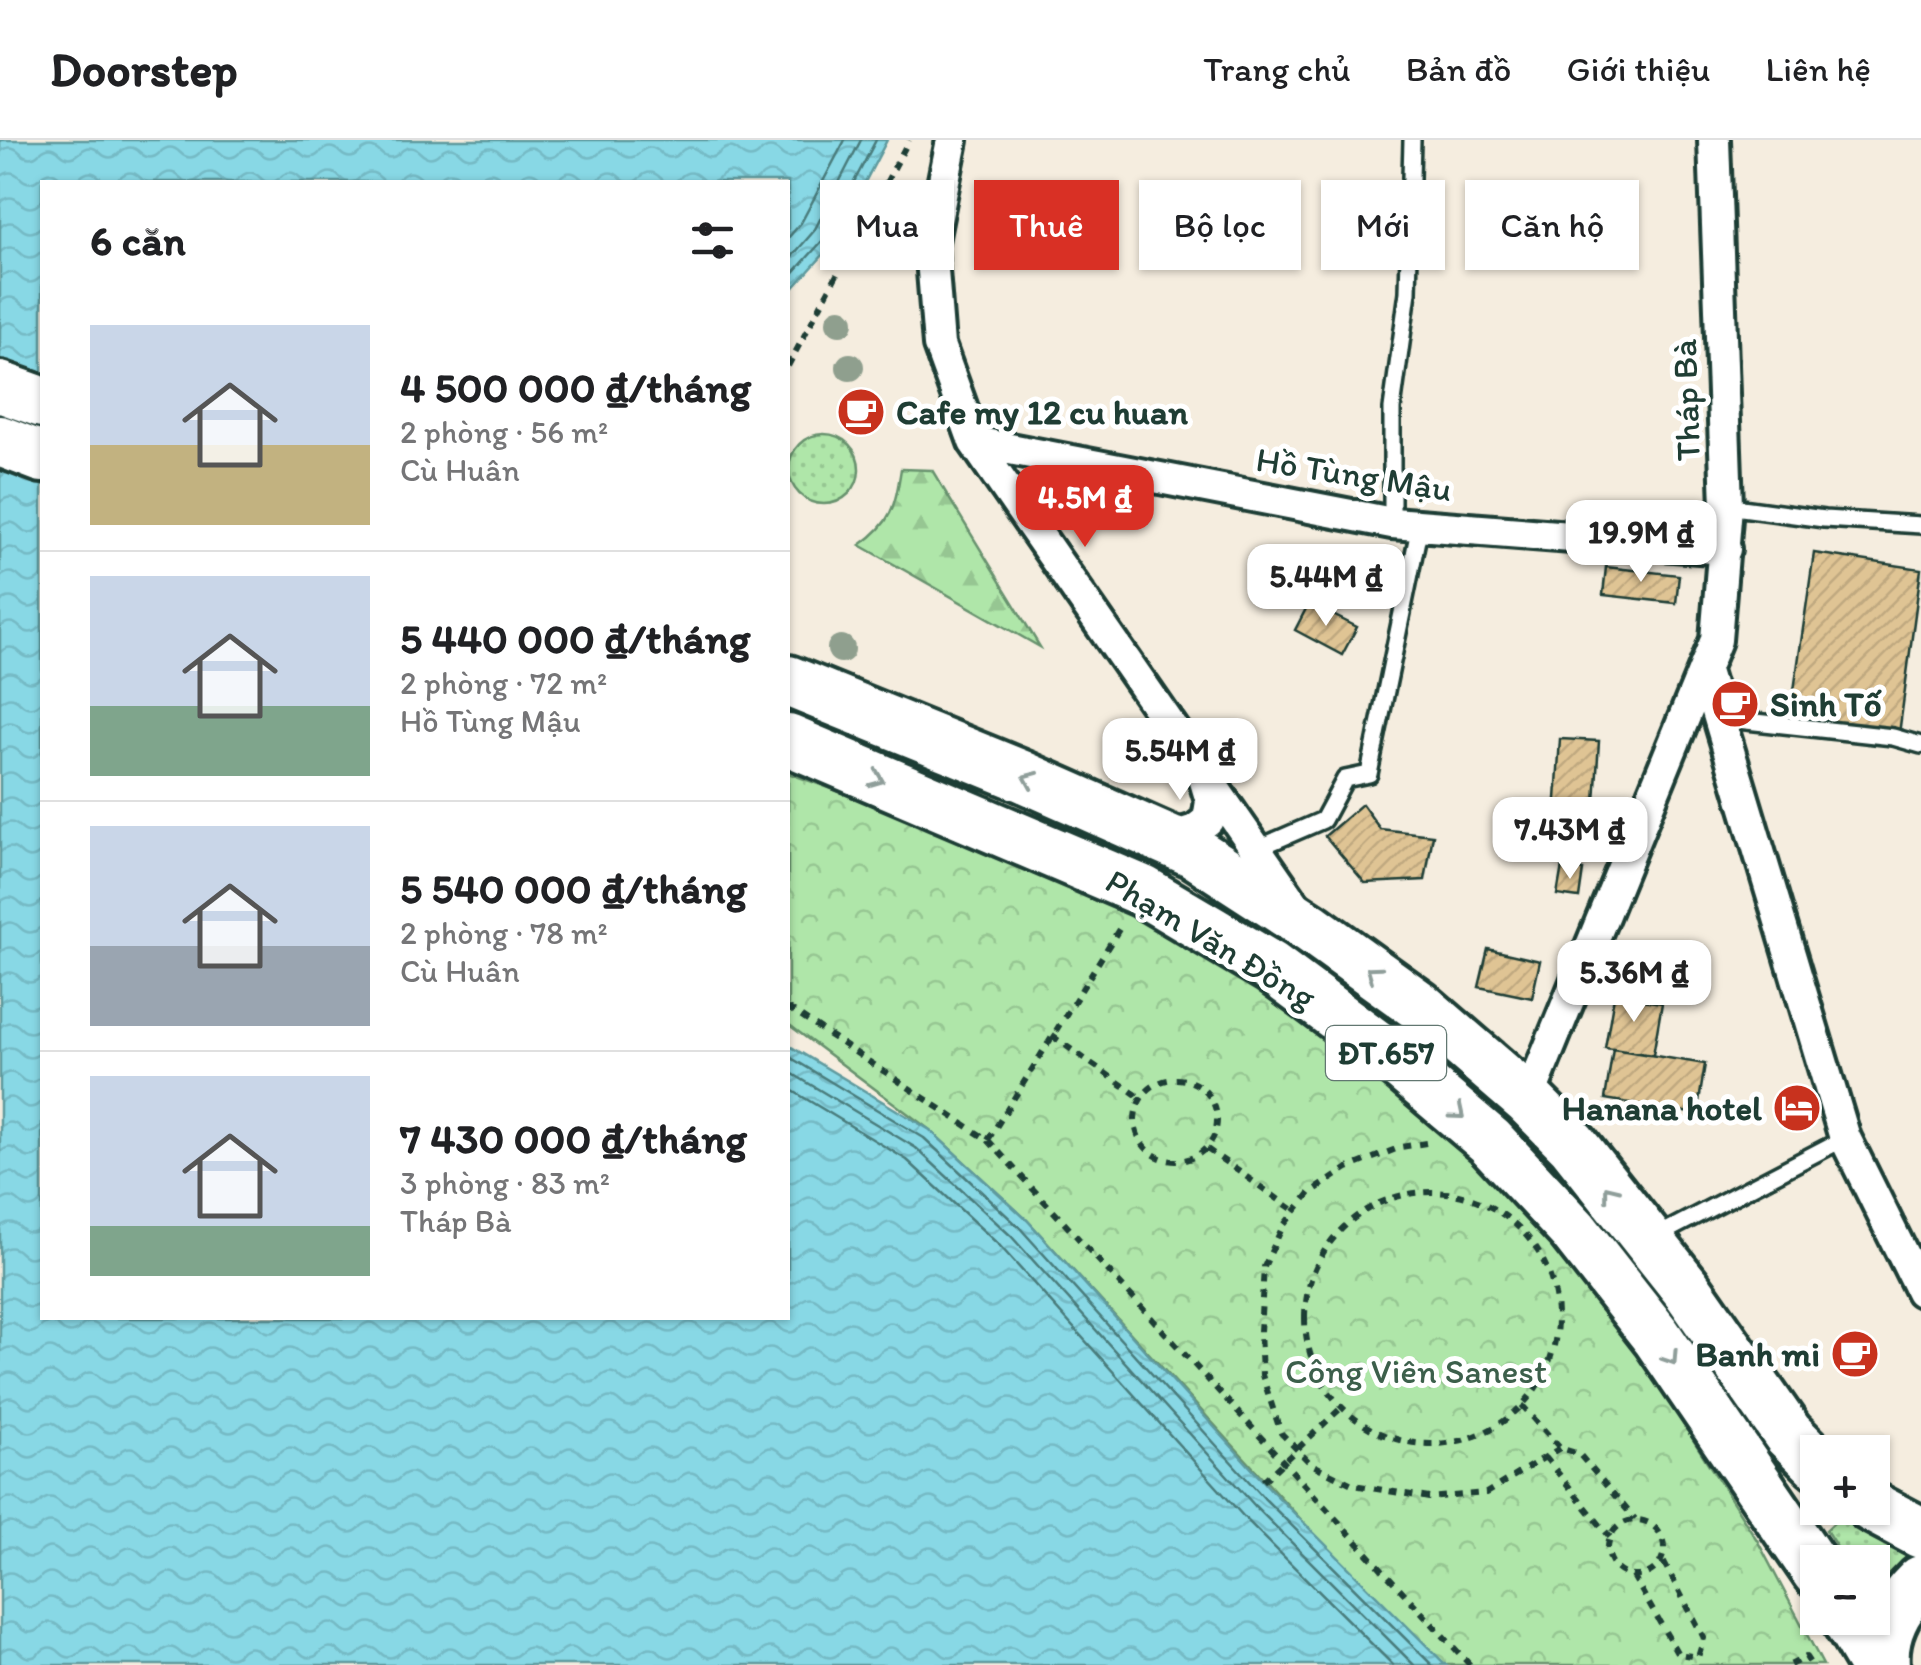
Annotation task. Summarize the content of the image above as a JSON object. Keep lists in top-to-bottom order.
{
  "streets": {
    "main road": ["Phạm Văn Đồng", "ĐT.657"],
    "street": ["Tháp Bà", "Hồ Tùng Mậu"]
  },
  "crossings": [
    ["Tháp Bà", "Hồ Tùng Mậu"],
    ["Tháp Bà", "Phạm Văn Đồng"]
  ],
  "parks": ["Công Viên Sanest"],
  "places": {
    "cafe": ["Cafe my 12 cu huan", "Sinh Tố", "Banh mi"],
    "hotel": ["Hanana hotel"]
  },
  "page": {
    "header": "Doorstep",
    "nav": [
      "Trang chủ",
      "Bản đồ",
      "Giới thiệu",
      "Liên hệ"
    ],
    "chip": [
      "Mua",
      "Thuê",
      "Bộ lọc",
      "Mới",
      "Căn hộ"
    ],
    "heading": "6 căn",
    "list": [
      {
        "name": "4 500 000 ₫/tháng",
        "note": "2 phòng · 56 m² · Cù Huân"
      },
      {
        "name": "5 440 000 ₫/tháng",
        "note": "2 phòng · 72 m² · Hồ Tùng Mậu"
      },
      {
        "name": "5 540 000 ₫/tháng",
        "note": "2 phòng · 78 m² · Cù Huân"
      },
      {
        "name": "7 430 000 ₫/tháng",
        "note": "3 phòng · 83 m² · Tháp Bà"
      }
    ],
    "price": [
      "4.5M ₫",
      "19.9M ₫",
      "5.44M ₫",
      "5.54M ₫",
      "7.43M ₫",
      "5.36M ₫"
    ],
    "map_buttons": ["+", "−"]
  }
}
